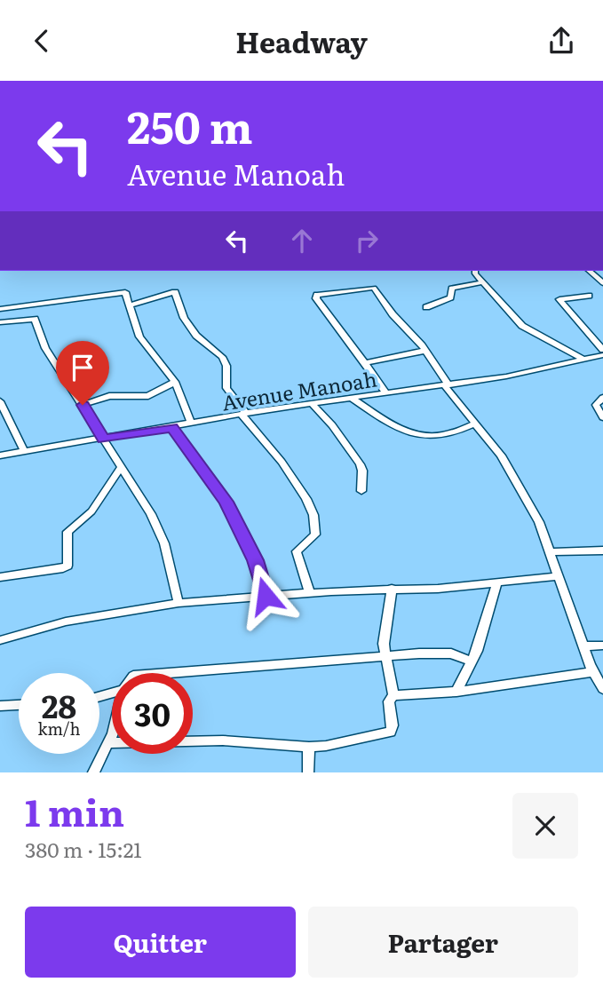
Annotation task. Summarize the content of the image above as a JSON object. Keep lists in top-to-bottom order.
{
  "streets": {
    "street": ["Avenue Manoah"]
  },
  "page": {
    "header": "Headway",
    "turn": ["250 m", "Avenue Manoah"],
    "speed": "28 km/h",
    "limit": "30",
    "heading": ["1 min", "380 m · 15:21"],
    "buttons": ["Quitter", "Partager"]
  }
}
